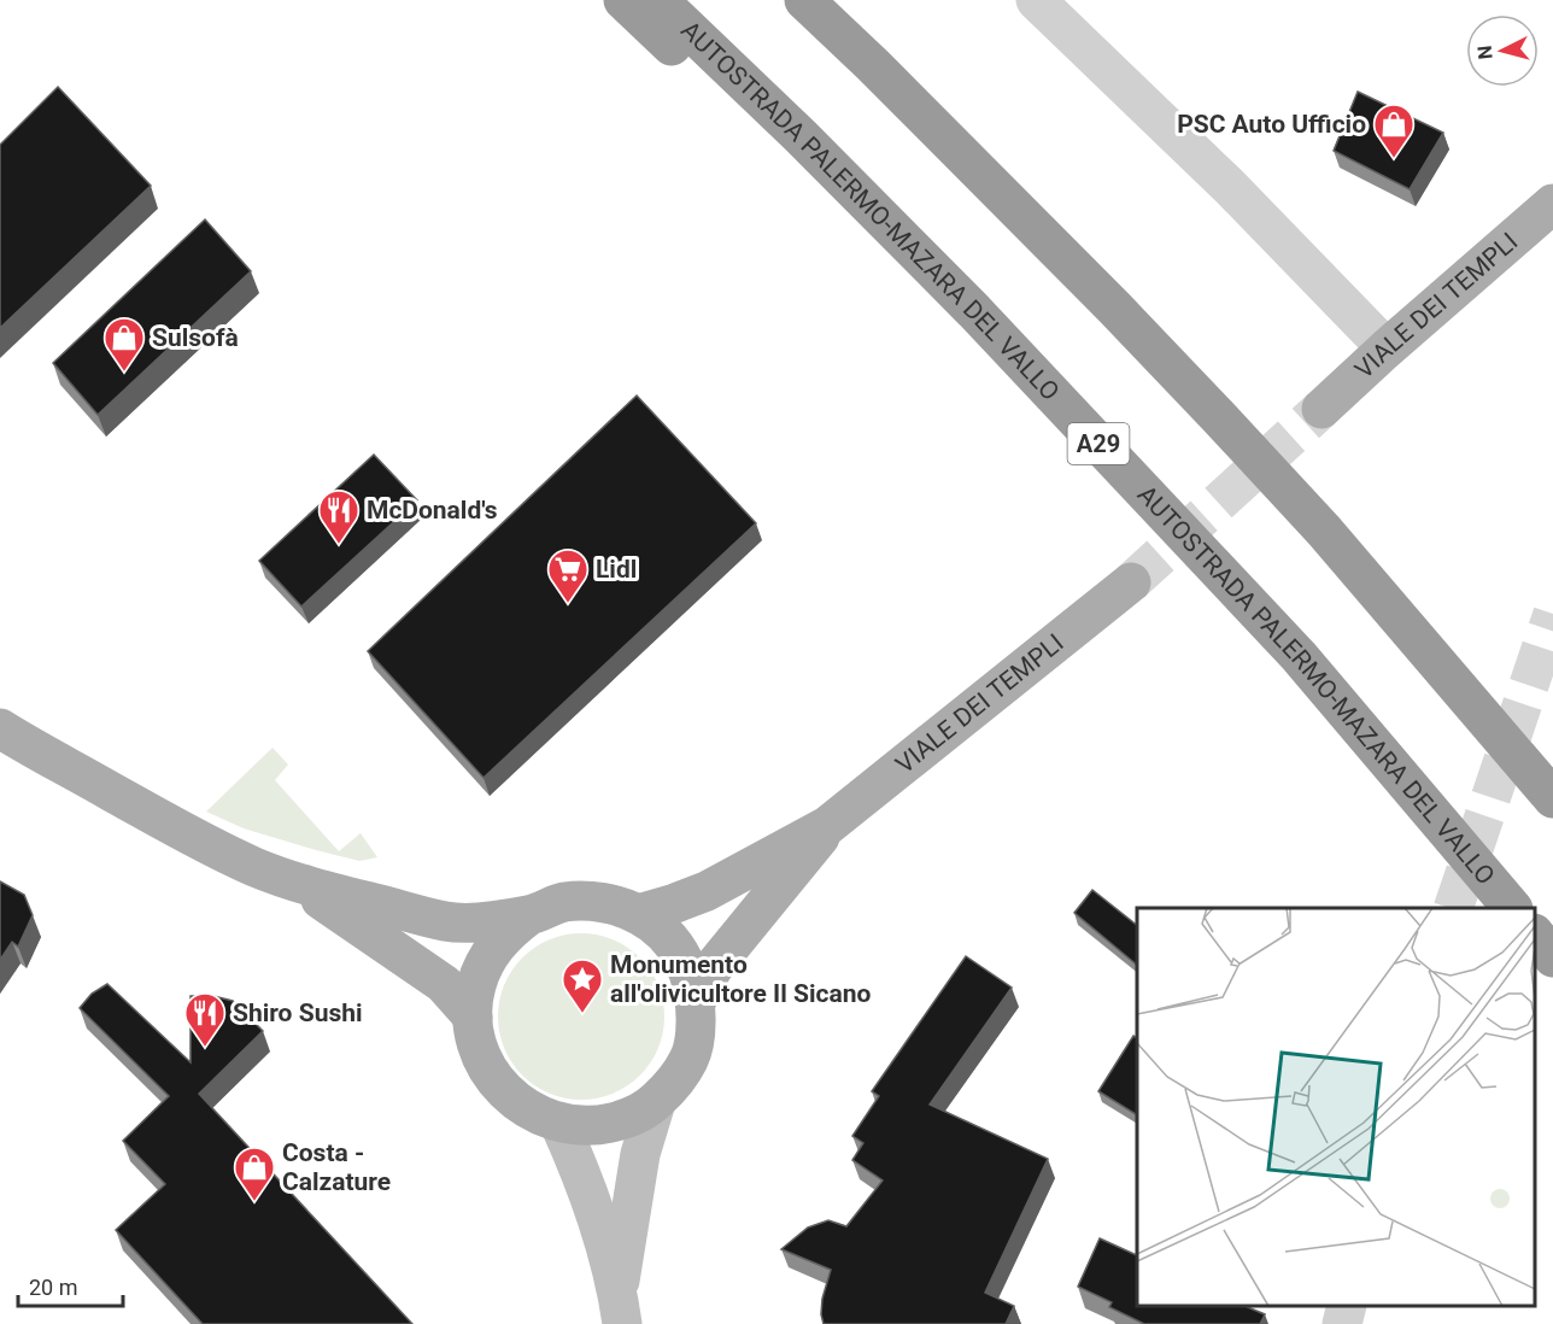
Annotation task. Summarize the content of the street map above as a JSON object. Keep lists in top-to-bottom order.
{
  "streets": {
    "highway": ["AUTOSTRADA PALERMO-MAZARA DEL VALLO", "A29"],
    "main road": ["VIALE DEI TEMPLI"]
  },
  "places": {
    "shop": ["PSC Auto Ufficio", "Sulsofà", "Costa - Calzature"],
    "restaurant": ["McDonald's", "Shiro Sushi"],
    "supermarket": ["Lidl"],
    "place": ["Monumento all'olivicultore Il Sicano"]
  },
  "scale_bar": "20 m",
  "north": "left"
}
